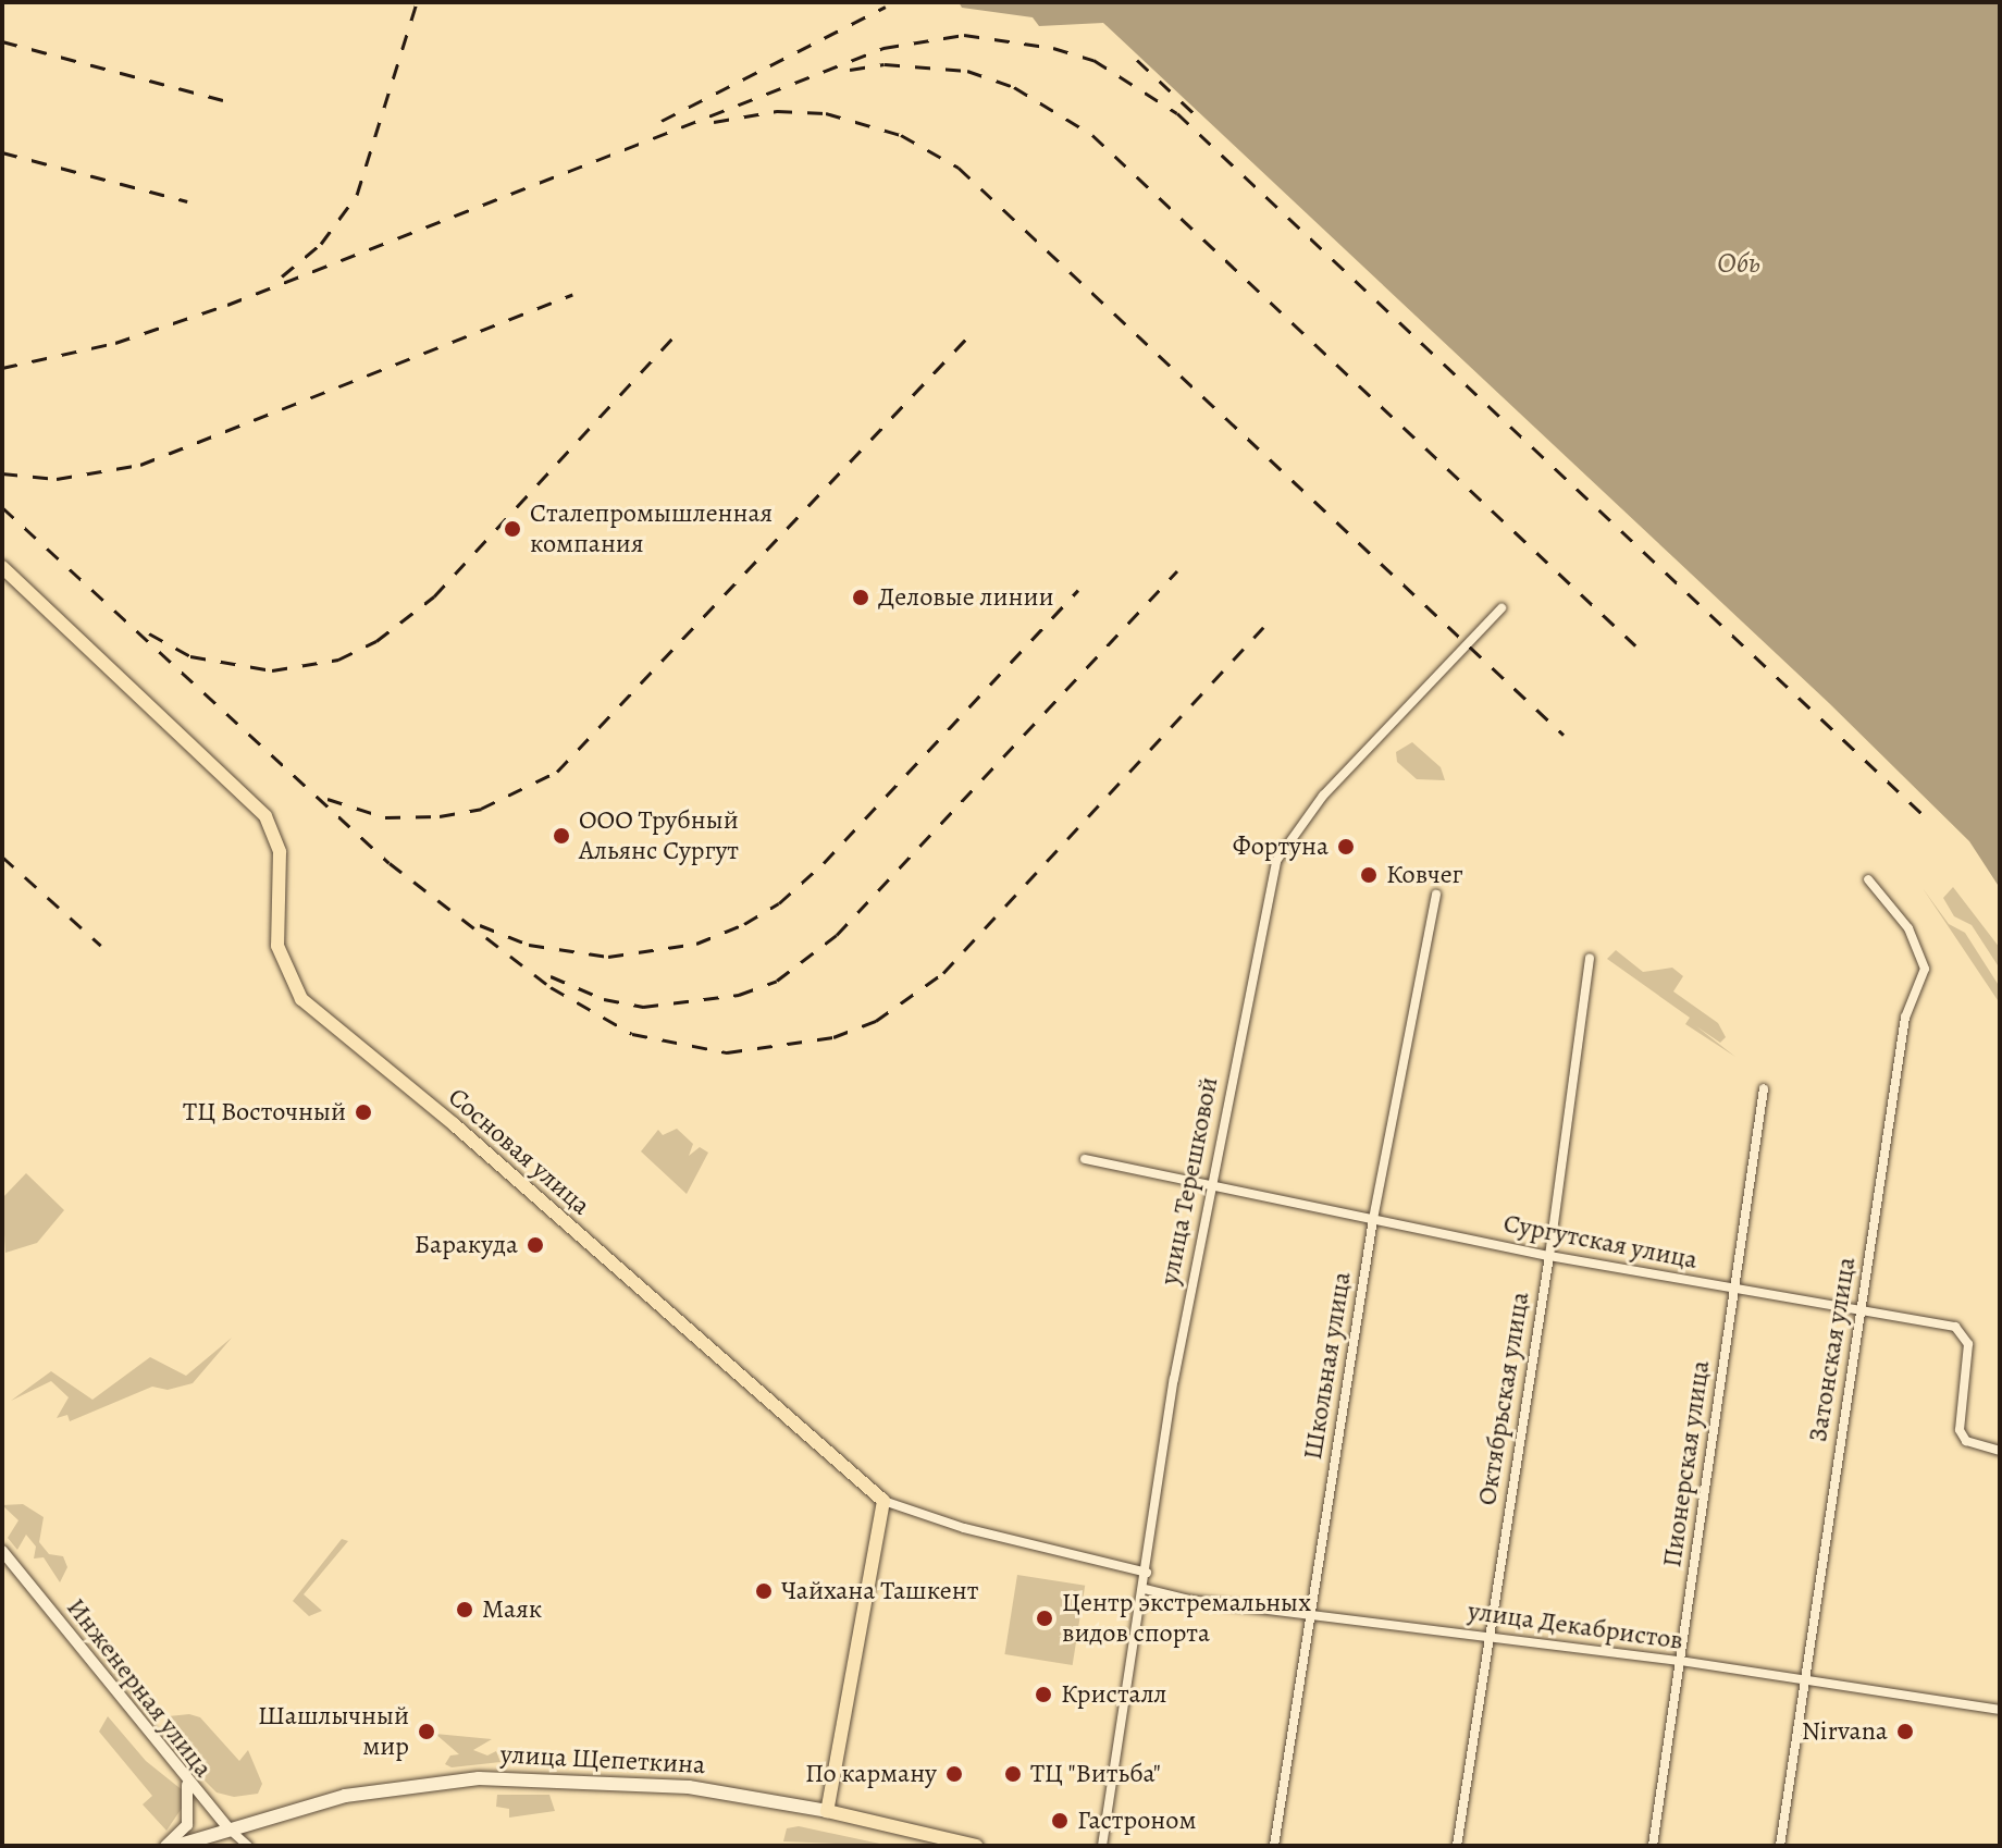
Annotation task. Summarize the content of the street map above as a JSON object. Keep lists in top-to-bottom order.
{
  "streets": {
    "main road": ["Сосновая улица", "улица Щепеткина"],
    "street": [
      "улица Терешковой",
      "Сургутская улица",
      "Затонская улица",
      "Школьная улица",
      "Октябрьская улица",
      "Пионерская улица",
      "улица Декабристов",
      "Инженерная улица"
    ]
  },
  "crossings": [
    ["улица Терешковой", "Сургутская улица"],
    ["улица Терешковой", "улица Декабристов"],
    ["Сургутская улица", "Затонская улица"],
    ["Сургутская улица", "Школьная улица"],
    ["Сургутская улица", "Октябрьская улица"],
    ["Сургутская улица", "Пионерская улица"],
    ["Затонская улица", "улица Декабристов"],
    ["Школьная улица", "улица Декабристов"],
    ["Октябрьская улица", "улица Декабристов"],
    ["Пионерская улица", "улица Декабристов"],
    ["Инженерная улица", "улица Щепеткина"]
  ],
  "water": ["Обь"],
  "places": [
    "Сталепромышленная компания",
    "Деловые линии",
    "ООО Трубный Альянс Сургут",
    "Фортуна",
    "Ковчег",
    "ТЦ Восточный",
    "Баракуда",
    "Чайхана Ташкент",
    "Маяк",
    "Центр экстремальных видов спорта",
    "Кристалл",
    "Шашлычный мир",
    "Nirvana",
    "По карману",
    "ТЦ \"Витьба\"",
    "Гастроном"
  ]
}
